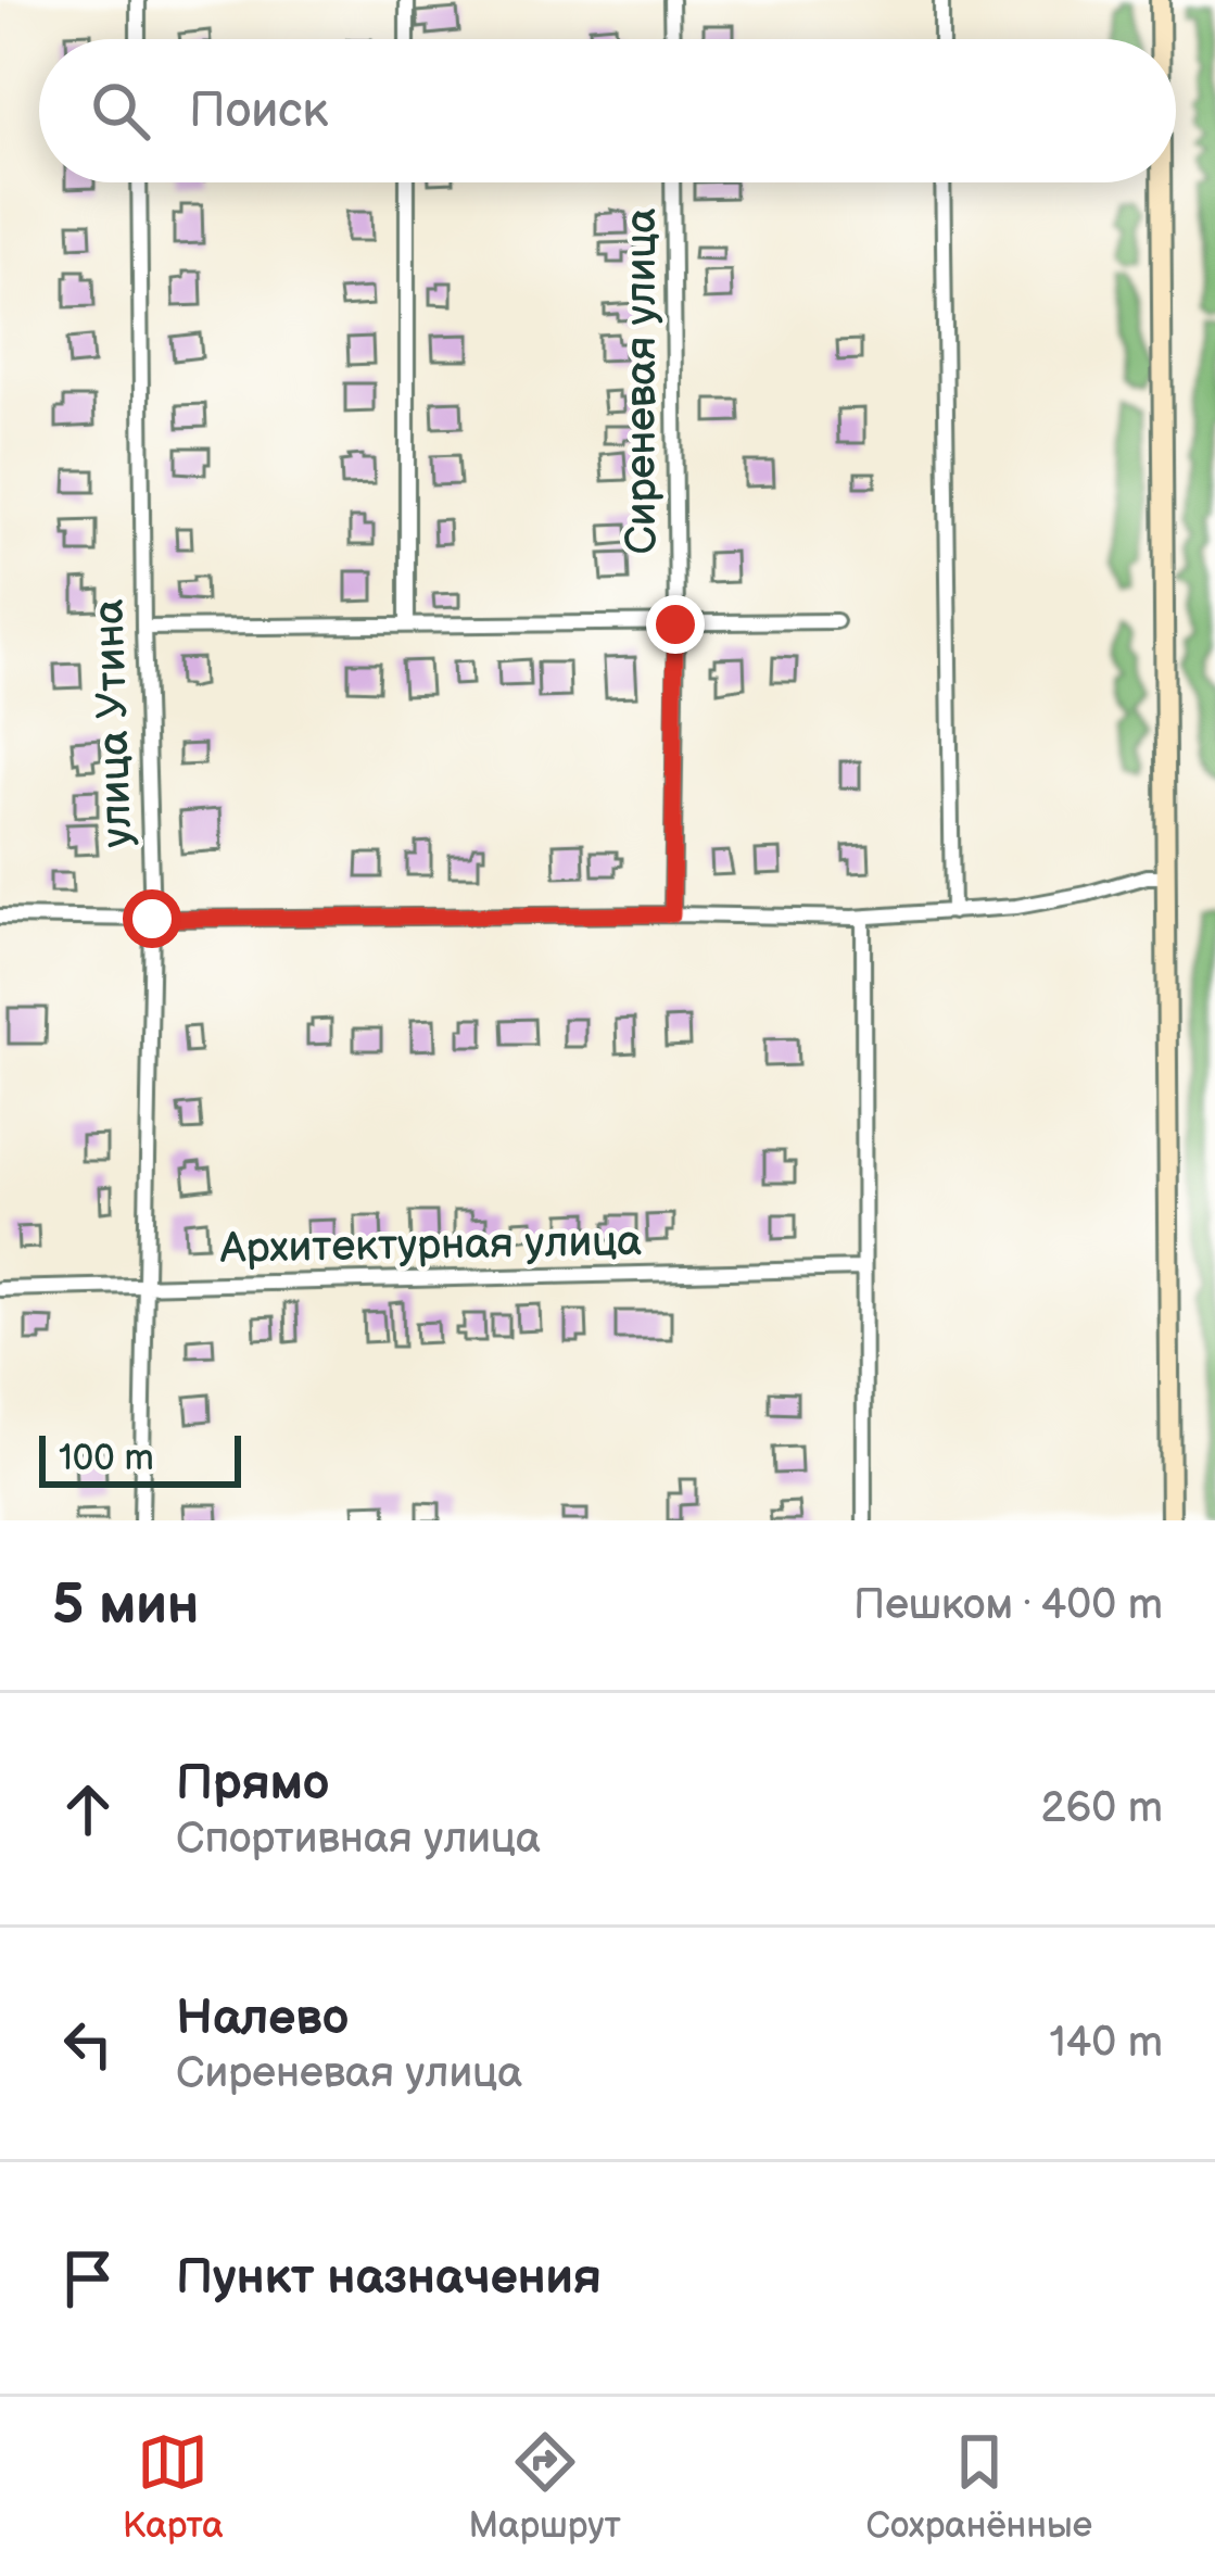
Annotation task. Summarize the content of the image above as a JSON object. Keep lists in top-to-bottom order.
{
  "streets": {
    "street": ["Сиреневая улица", "улица Утина", "Архитектурная улица"]
  },
  "crossings": [
    ["улица Утина", "Архитектурная улица"]
  ],
  "scale_bar": "100 m",
  "page": {
    "search": "Поиск",
    "scale": "100 m",
    "heading": ["5 мин", "Пешком · 400 m"],
    "list": [
      ["Прямо", "Спортивная улица", "260 m"],
      ["Налево", "Сиреневая улица", "140 m"],
      "Пункт назначения"
    ],
    "nav": ["Карта", "Маршрут", "Сохранённые"]
  }
}
